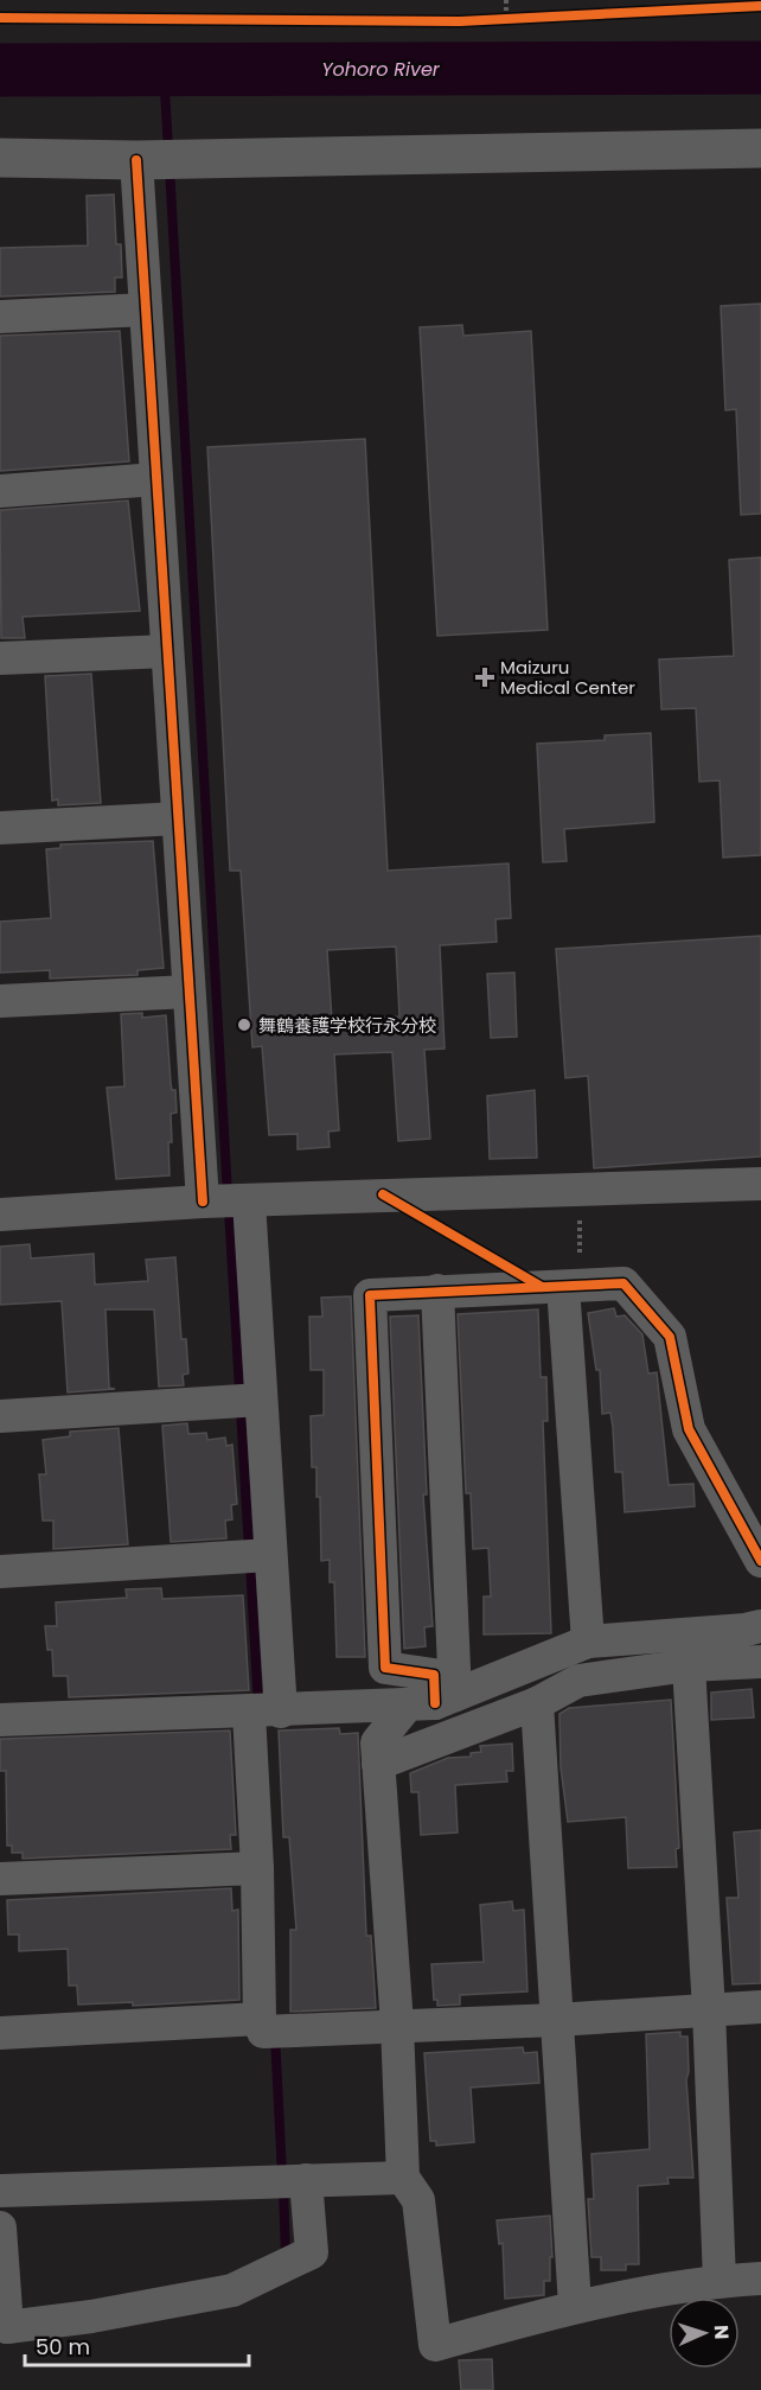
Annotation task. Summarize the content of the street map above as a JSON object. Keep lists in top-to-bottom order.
{
  "water": ["Yohoro River"],
  "places": {
    "health": ["Maizuru Medical Center"],
    "other": ["舞鶴養護学校行永分校"]
  },
  "scale_bar": "50 m",
  "north": "right"
}
